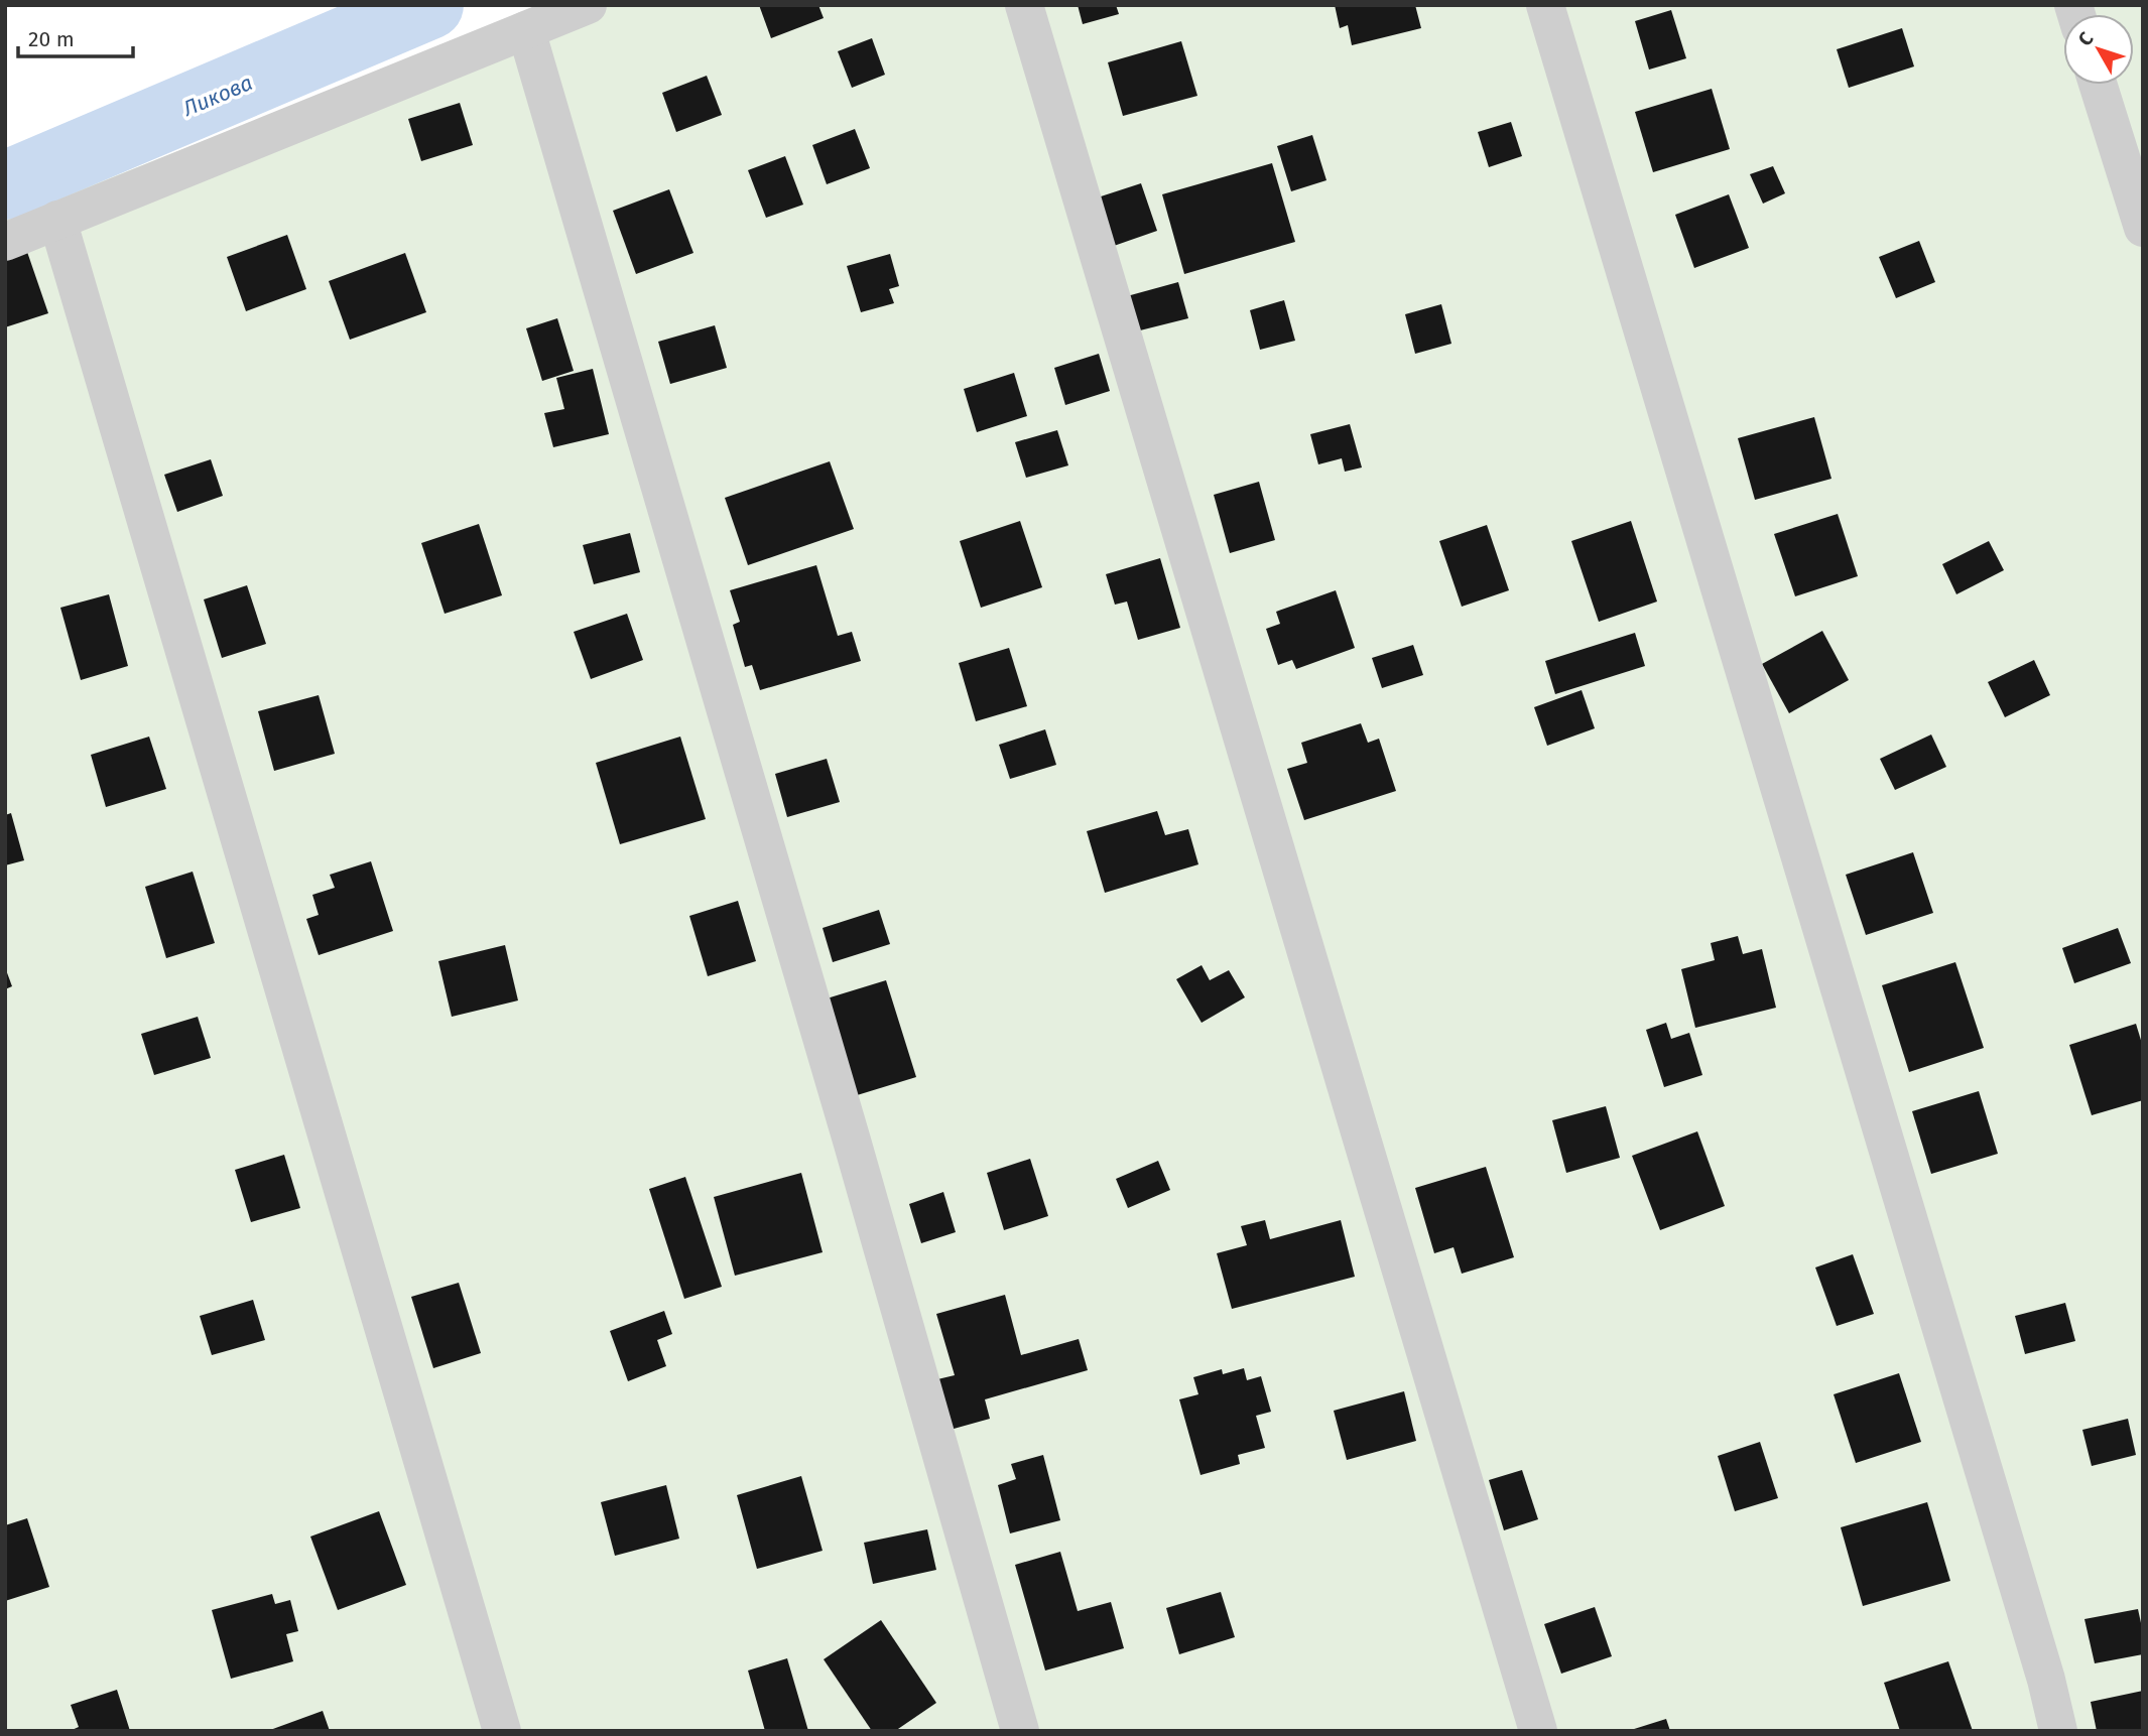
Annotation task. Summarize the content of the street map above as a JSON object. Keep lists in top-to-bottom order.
{
  "water": ["Ликова"],
  "scale_bar": "20 m",
  "north": "top left"
}
